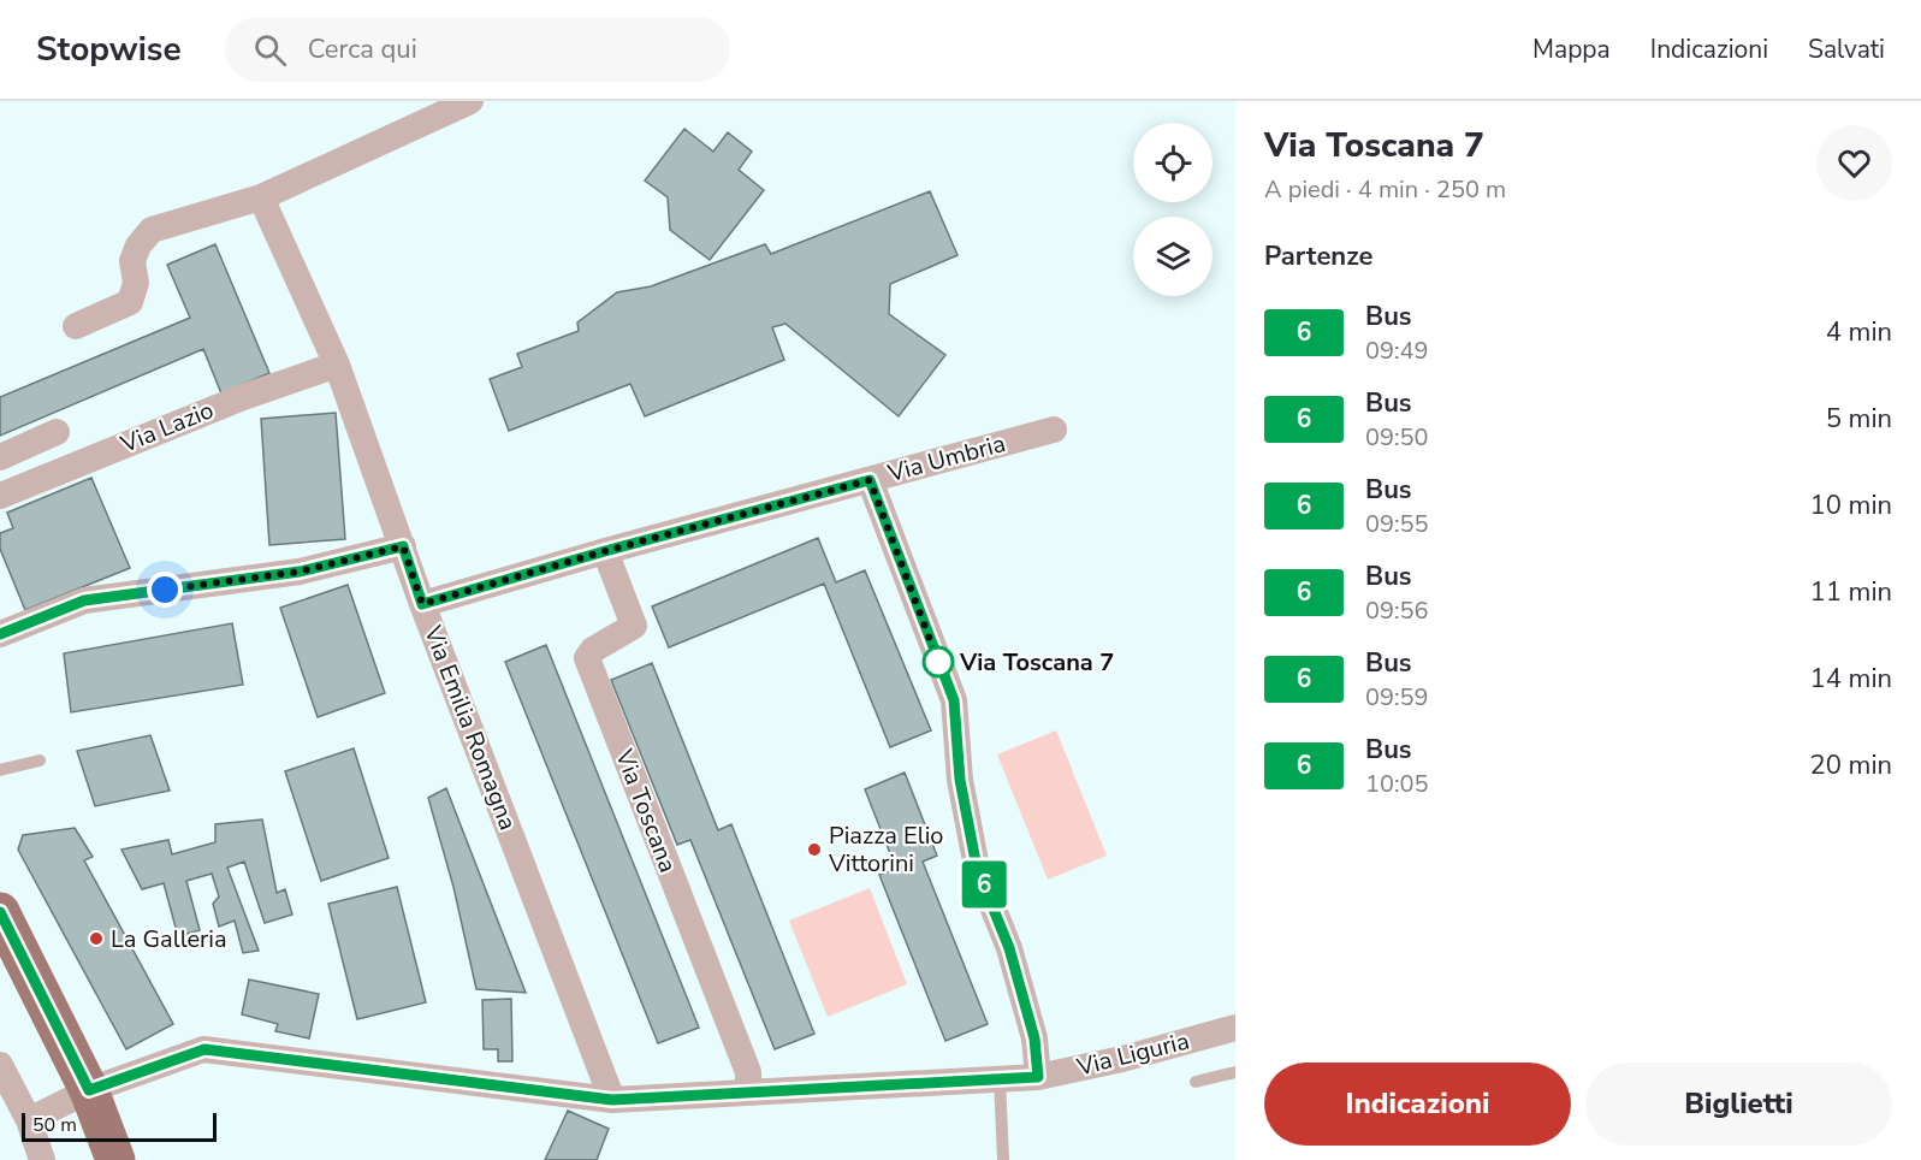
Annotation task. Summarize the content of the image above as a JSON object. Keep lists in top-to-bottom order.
{
  "streets": {
    "street": [
      "Via Lazio",
      "Via Umbria",
      "Via Emilia Romagna",
      "Via Toscana",
      "Via Liguria"
    ]
  },
  "crossings": [
    ["Via Lazio", "Via Emilia Romagna"],
    ["Via Umbria", "Via Emilia Romagna"],
    ["Via Umbria", "Via Toscana"],
    ["Via Emilia Romagna", "Via Liguria"],
    ["Via Toscana", "Via Liguria"]
  ],
  "places": ["Via Toscana 7", "Piazza Elio Vittorini", "La Galleria"],
  "lines": ["bus line 6"],
  "scale_bar": "50 m",
  "page": {
    "header": "Stopwise",
    "search": "Cerca qui",
    "nav": ["Mappa", "Indicazioni", "Salvati"],
    "on_map": "6",
    "heading": [
      ["Via Toscana 7", "A piedi · 4 min · 250 m"],
      "Partenze"
    ],
    "list": [
      {
        "mark": "6",
        "name": "Bus",
        "note": "09:49",
        "value": "4 min"
      },
      {
        "mark": "6",
        "name": "Bus",
        "note": "09:50",
        "value": "5 min"
      },
      {
        "mark": "6",
        "name": "Bus",
        "note": "09:55",
        "value": "10 min"
      },
      {
        "mark": "6",
        "name": "Bus",
        "note": "09:56",
        "value": "11 min"
      },
      {
        "mark": "6",
        "name": "Bus",
        "note": "09:59",
        "value": "14 min"
      },
      {
        "mark": "6",
        "name": "Bus",
        "note": "10:05",
        "value": "20 min"
      }
    ],
    "buttons": ["Indicazioni", "Biglietti"],
    "scale": "50 m"
  }
}
